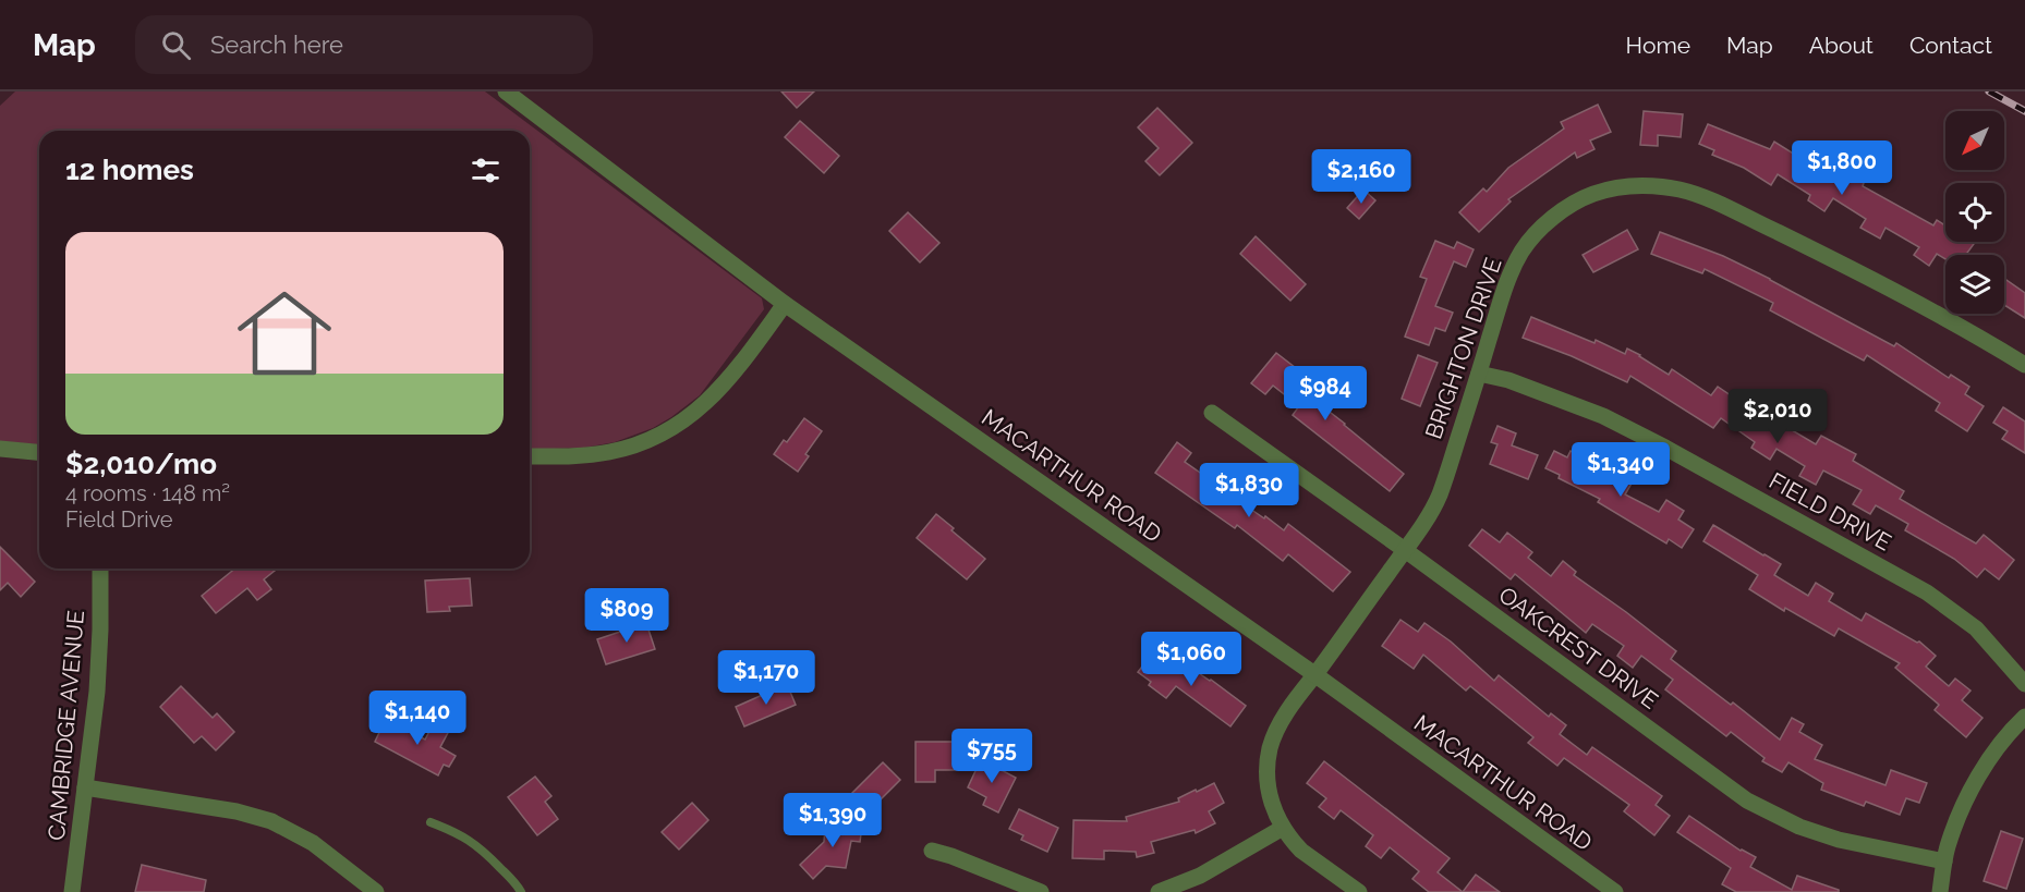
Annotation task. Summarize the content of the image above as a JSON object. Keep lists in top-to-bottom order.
{
  "streets": {
    "street": [
      "BRIGHTON DRIVE",
      "MACARTHUR ROAD",
      "FIELD DRIVE",
      "OAKCREST DRIVE",
      "CAMBRIDGE AVENUE"
    ]
  },
  "crossings": [
    ["BRIGHTON DRIVE", "MACARTHUR ROAD"],
    ["BRIGHTON DRIVE", "FIELD DRIVE"],
    ["BRIGHTON DRIVE", "OAKCREST DRIVE"]
  ],
  "north": "bottom left",
  "page": {
    "header": "Map",
    "search": "Search here",
    "nav": [
      "Home",
      "Map",
      "About",
      "Contact"
    ],
    "heading": "12 homes",
    "price": [
      "$1,800",
      "$2,160",
      "$984",
      "$2,010",
      "$1,340",
      "$1,830",
      "$809",
      "$1,060",
      "$1,170",
      "$1,140",
      "$755",
      "$1,390"
    ],
    "list": [
      {
        "name": "$2,010/mo",
        "note": "4 rooms · 148 m² · Field Drive"
      }
    ]
  }
}
